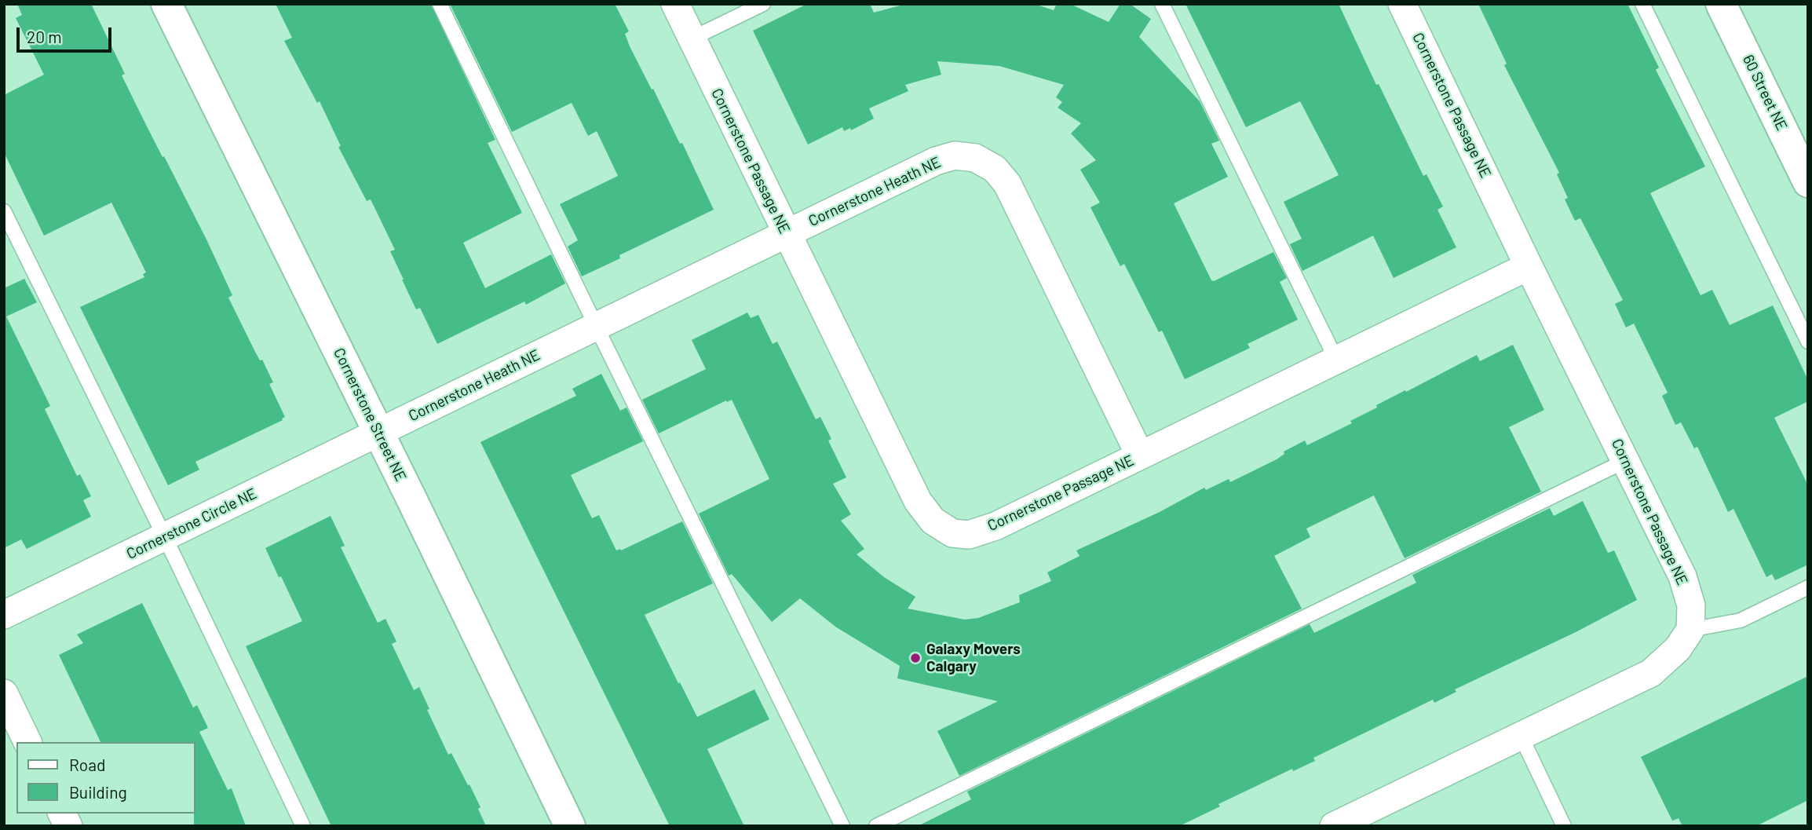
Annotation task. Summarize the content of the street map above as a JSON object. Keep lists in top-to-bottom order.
{
  "streets": {
    "street": [
      "60 Street NE",
      "Cornerstone Passage NE",
      "Cornerstone Heath NE",
      "Cornerstone Street NE",
      "Cornerstone Circle NE"
    ]
  },
  "crossings": [
    ["Cornerstone Passage NE", "Cornerstone Heath NE"],
    ["Cornerstone Heath NE", "Cornerstone Street NE"],
    ["Cornerstone Heath NE", "Cornerstone Circle NE"],
    ["Cornerstone Street NE", "Cornerstone Circle NE"]
  ],
  "places": ["Galaxy Movers Calgary"],
  "legend": ["Road", "Building"],
  "scale_bar": "20 m"
}
